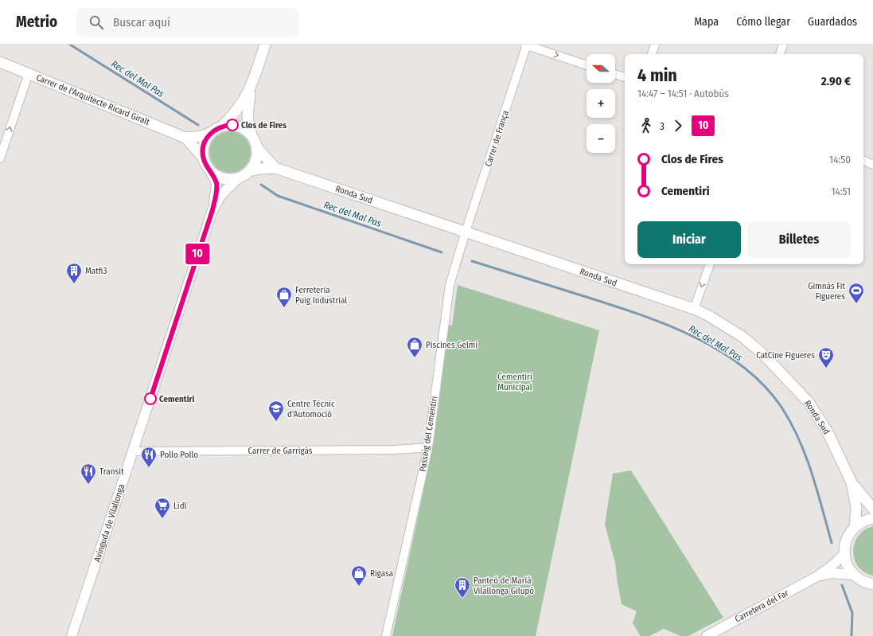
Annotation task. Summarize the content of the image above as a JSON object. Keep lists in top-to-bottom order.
{
  "streets": {
    "main road": ["Carrer de l'Arquitecte Ricard Giralt", "Ronda Sud"],
    "street": [
      "Carrer de França",
      "Passeig del Cementiri",
      "Carrer de Garrigàs",
      "Avinguda de Vilallonga",
      "Carretera del Far"
    ]
  },
  "crossings": [
    ["Carrer de l'Arquitecte Ricard Giralt", "Ronda Sud"],
    ["Carrer de l'Arquitecte Ricard Giralt", "Avinguda de Vilallonga"],
    ["Carrer de França", "Ronda Sud"],
    ["Carrer de França", "Passeig del Cementiri"],
    ["Ronda Sud", "Passeig del Cementiri"],
    ["Ronda Sud", "Avinguda de Vilallonga"],
    ["Ronda Sud", "Carretera del Far"],
    ["Passeig del Cementiri", "Carrer de Garrigàs"],
    ["Carrer de Garrigàs", "Avinguda de Vilallonga"]
  ],
  "water": ["Rec del Mal Pas"],
  "parks": ["Cementiri Municipal"],
  "places": {
    "other": ["Clos de Fires", "Cementiri"],
    "building": ["Matfi3", "Panteó de Marià Vilallonga Gilupó"],
    "sports": ["Gimnàs Fit Figueres"],
    "shop": ["Ferreteria Puig Industrial", "Piscines Gelmi", "Rigasa"],
    "theatre": ["CatCine Figueres"],
    "school or university": ["Centre Tècnic d'Automoció"],
    "restaurant": ["Pollo Pollo", "Transit"],
    "supermarket": ["Lidl"]
  },
  "lines": ["bus line 10"],
  "north": "left",
  "page": {
    "header": "Metrio",
    "search": "Buscar aquí",
    "nav": ["Mapa", "Cómo llegar", "Guardados"],
    "on_map": "10",
    "map_buttons": ["+", "−"],
    "heading": ["4 min", "14:47 – 14:51 · Autobús", "2.90 €"],
    "legs": ["3", "10"],
    "list": [
      {
        "name": "Clos de Fires",
        "value": "14:50"
      },
      {
        "name": "Cementiri",
        "value": "14:51"
      }
    ],
    "buttons": ["Iniciar", "Billetes"]
  }
}
